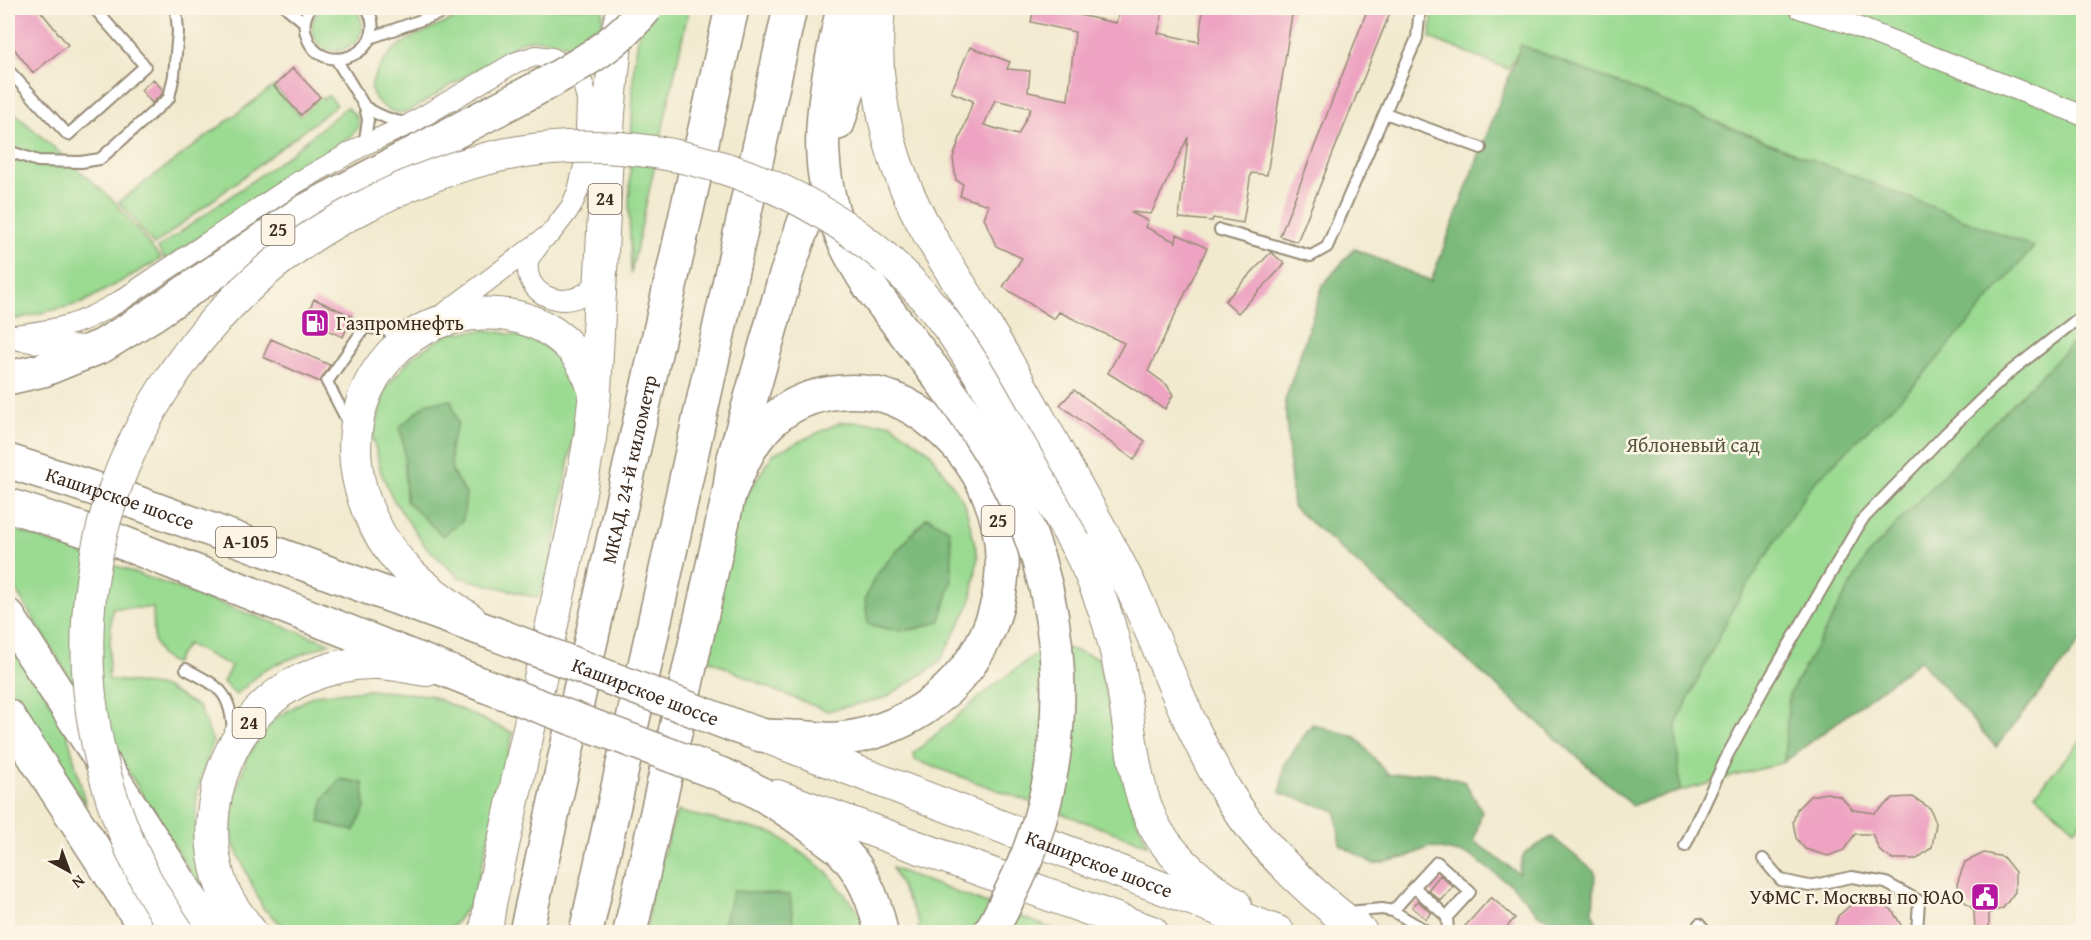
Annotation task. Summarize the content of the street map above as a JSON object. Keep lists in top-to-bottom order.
{
  "streets": {
    "highway": [
      "25",
      "МКАД, 24-й километр",
      "Каширское шоссе",
      "А-105"
    ],
    "main road": ["24"]
  },
  "crossings": [
    ["24", "Каширское шоссе"],
    ["25", "Каширское шоссе"]
  ],
  "parks": ["Яблоневый сад"],
  "places": {
    "fuel station": ["Газпромнефть"],
    "public building": ["УФМС г. Москвы по ЮАО"]
  },
  "north": "bottom right"
}
